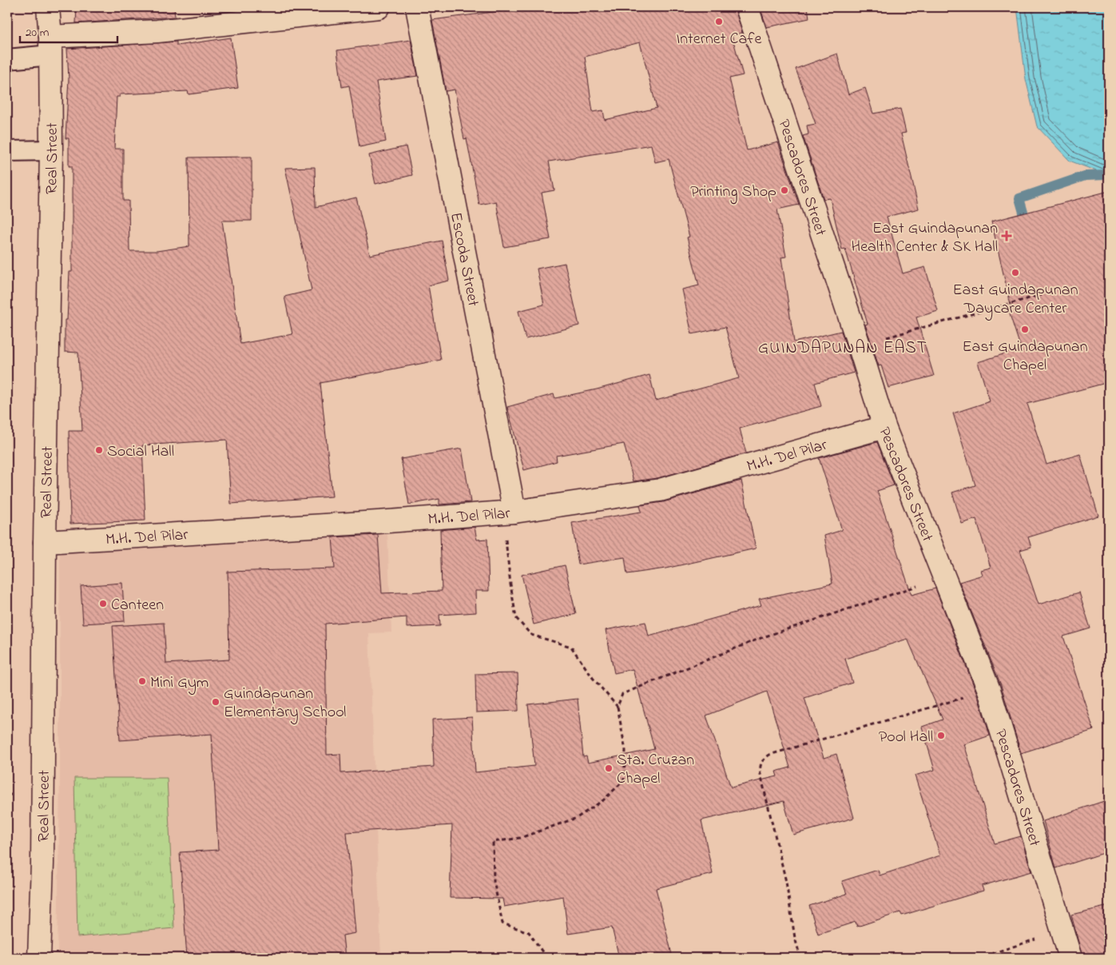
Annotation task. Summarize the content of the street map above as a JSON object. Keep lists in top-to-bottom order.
{
  "streets": {
    "street": [
      "Real Street",
      "Pescadores Street",
      "Escoda Street",
      "M.H. Del Pilar"
    ]
  },
  "crossings": [
    ["Real Street", "M.H. Del Pilar"],
    ["Pescadores Street", "M.H. Del Pilar"],
    ["Escoda Street", "M.H. Del Pilar"]
  ],
  "districts": ["GUINDAPUNAN EAST"],
  "places": {
    "other": [
      "Internet Cafe",
      "Printing Shop",
      "East Guindapunan Daycare Center",
      "East Guindapunan Chapel",
      "Social Hall",
      "Canteen",
      "Mini Gym",
      "Guindapunan Elementary School",
      "Pool Hall",
      "Sta. Cruzan Chapel"
    ],
    "health": ["East Guindapunan Health Center & SK Hall"]
  },
  "scale_bar": "20 m"
}
